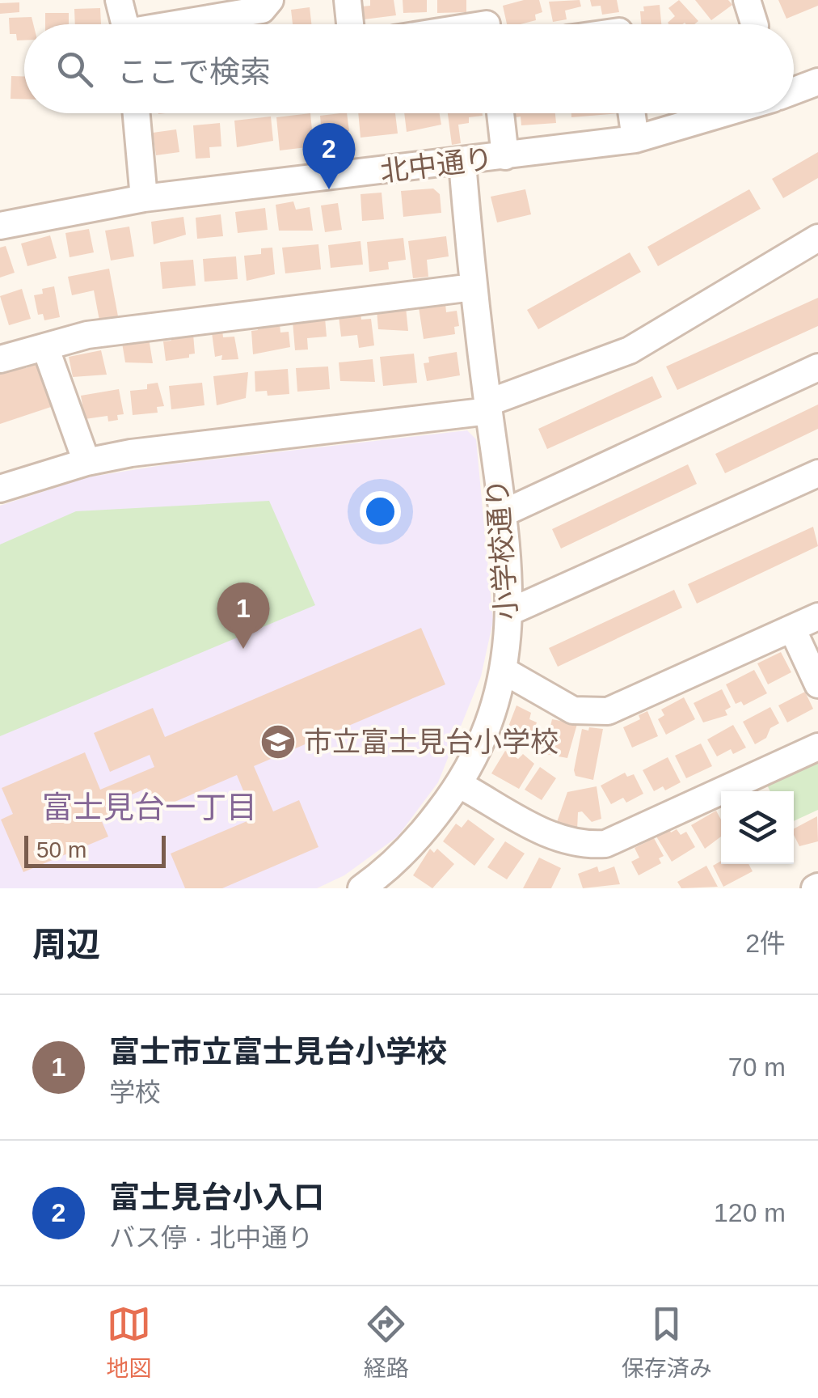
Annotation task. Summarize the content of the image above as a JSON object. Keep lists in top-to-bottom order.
{
  "streets": {
    "street": ["北中通り", "小学校通り"]
  },
  "crossings": [
    ["北中通り", "小学校通り"]
  ],
  "districts": ["富士見台一丁目"],
  "places": {
    "school or university": ["市立富士見台小学校"]
  },
  "scale_bar": "50 m",
  "page": {
    "search": "ここで検索",
    "pins": ["2", "1"],
    "scale": "50 m",
    "heading": ["周辺", "2件"],
    "list": [
      {
        "mark": "1",
        "name": "富士市立富士見台小学校",
        "note": "学校",
        "value": "70 m"
      },
      {
        "mark": "2",
        "name": "富士見台小入口",
        "note": "バス停 · 北中通り",
        "value": "120 m"
      }
    ],
    "nav": ["地図", "経路", "保存済み"]
  }
}
